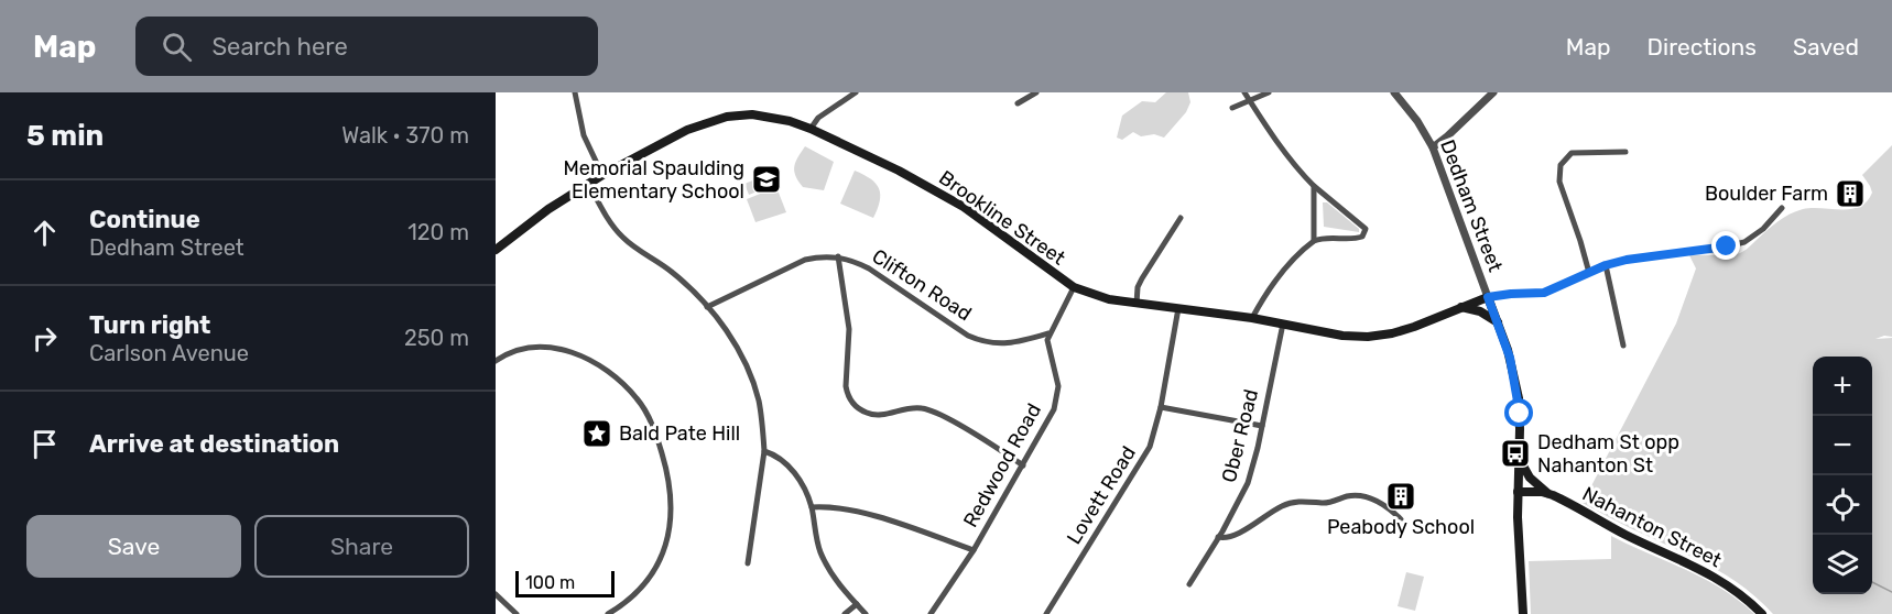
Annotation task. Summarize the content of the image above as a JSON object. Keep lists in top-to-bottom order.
{
  "streets": {
    "main road": ["Dedham Street", "Brookline Street", "Nahanton Street"],
    "street": [
      "Clifton Road",
      "Ober Road",
      "Redwood Road",
      "Lovett Road"
    ]
  },
  "crossings": [
    ["Dedham Street", "Brookline Street"],
    ["Dedham Street", "Nahanton Street"],
    ["Brookline Street", "Ober Road"],
    ["Brookline Street", "Lovett Road"],
    ["Clifton Road", "Redwood Road"]
  ],
  "places": {
    "school or university": ["Memorial Spaulding Elementary School"],
    "building": ["Boulder Farm", "Peabody School"],
    "place": ["Bald Pate Hill"],
    "bus stop": ["Dedham St opp Nahanton St"]
  },
  "scale_bar": "100 m",
  "page": {
    "header": "Map",
    "search": "Search here",
    "nav": ["Map", "Directions", "Saved"],
    "heading": ["5 min", "Walk · 370 m"],
    "list": [
      ["Continue", "Dedham Street", "120 m"],
      ["Turn right", "Carlson Avenue", "250 m"],
      "Arrive at destination"
    ],
    "map_buttons": ["+", "−"],
    "buttons": ["Save", "Share"],
    "scale": "100 m"
  }
}
